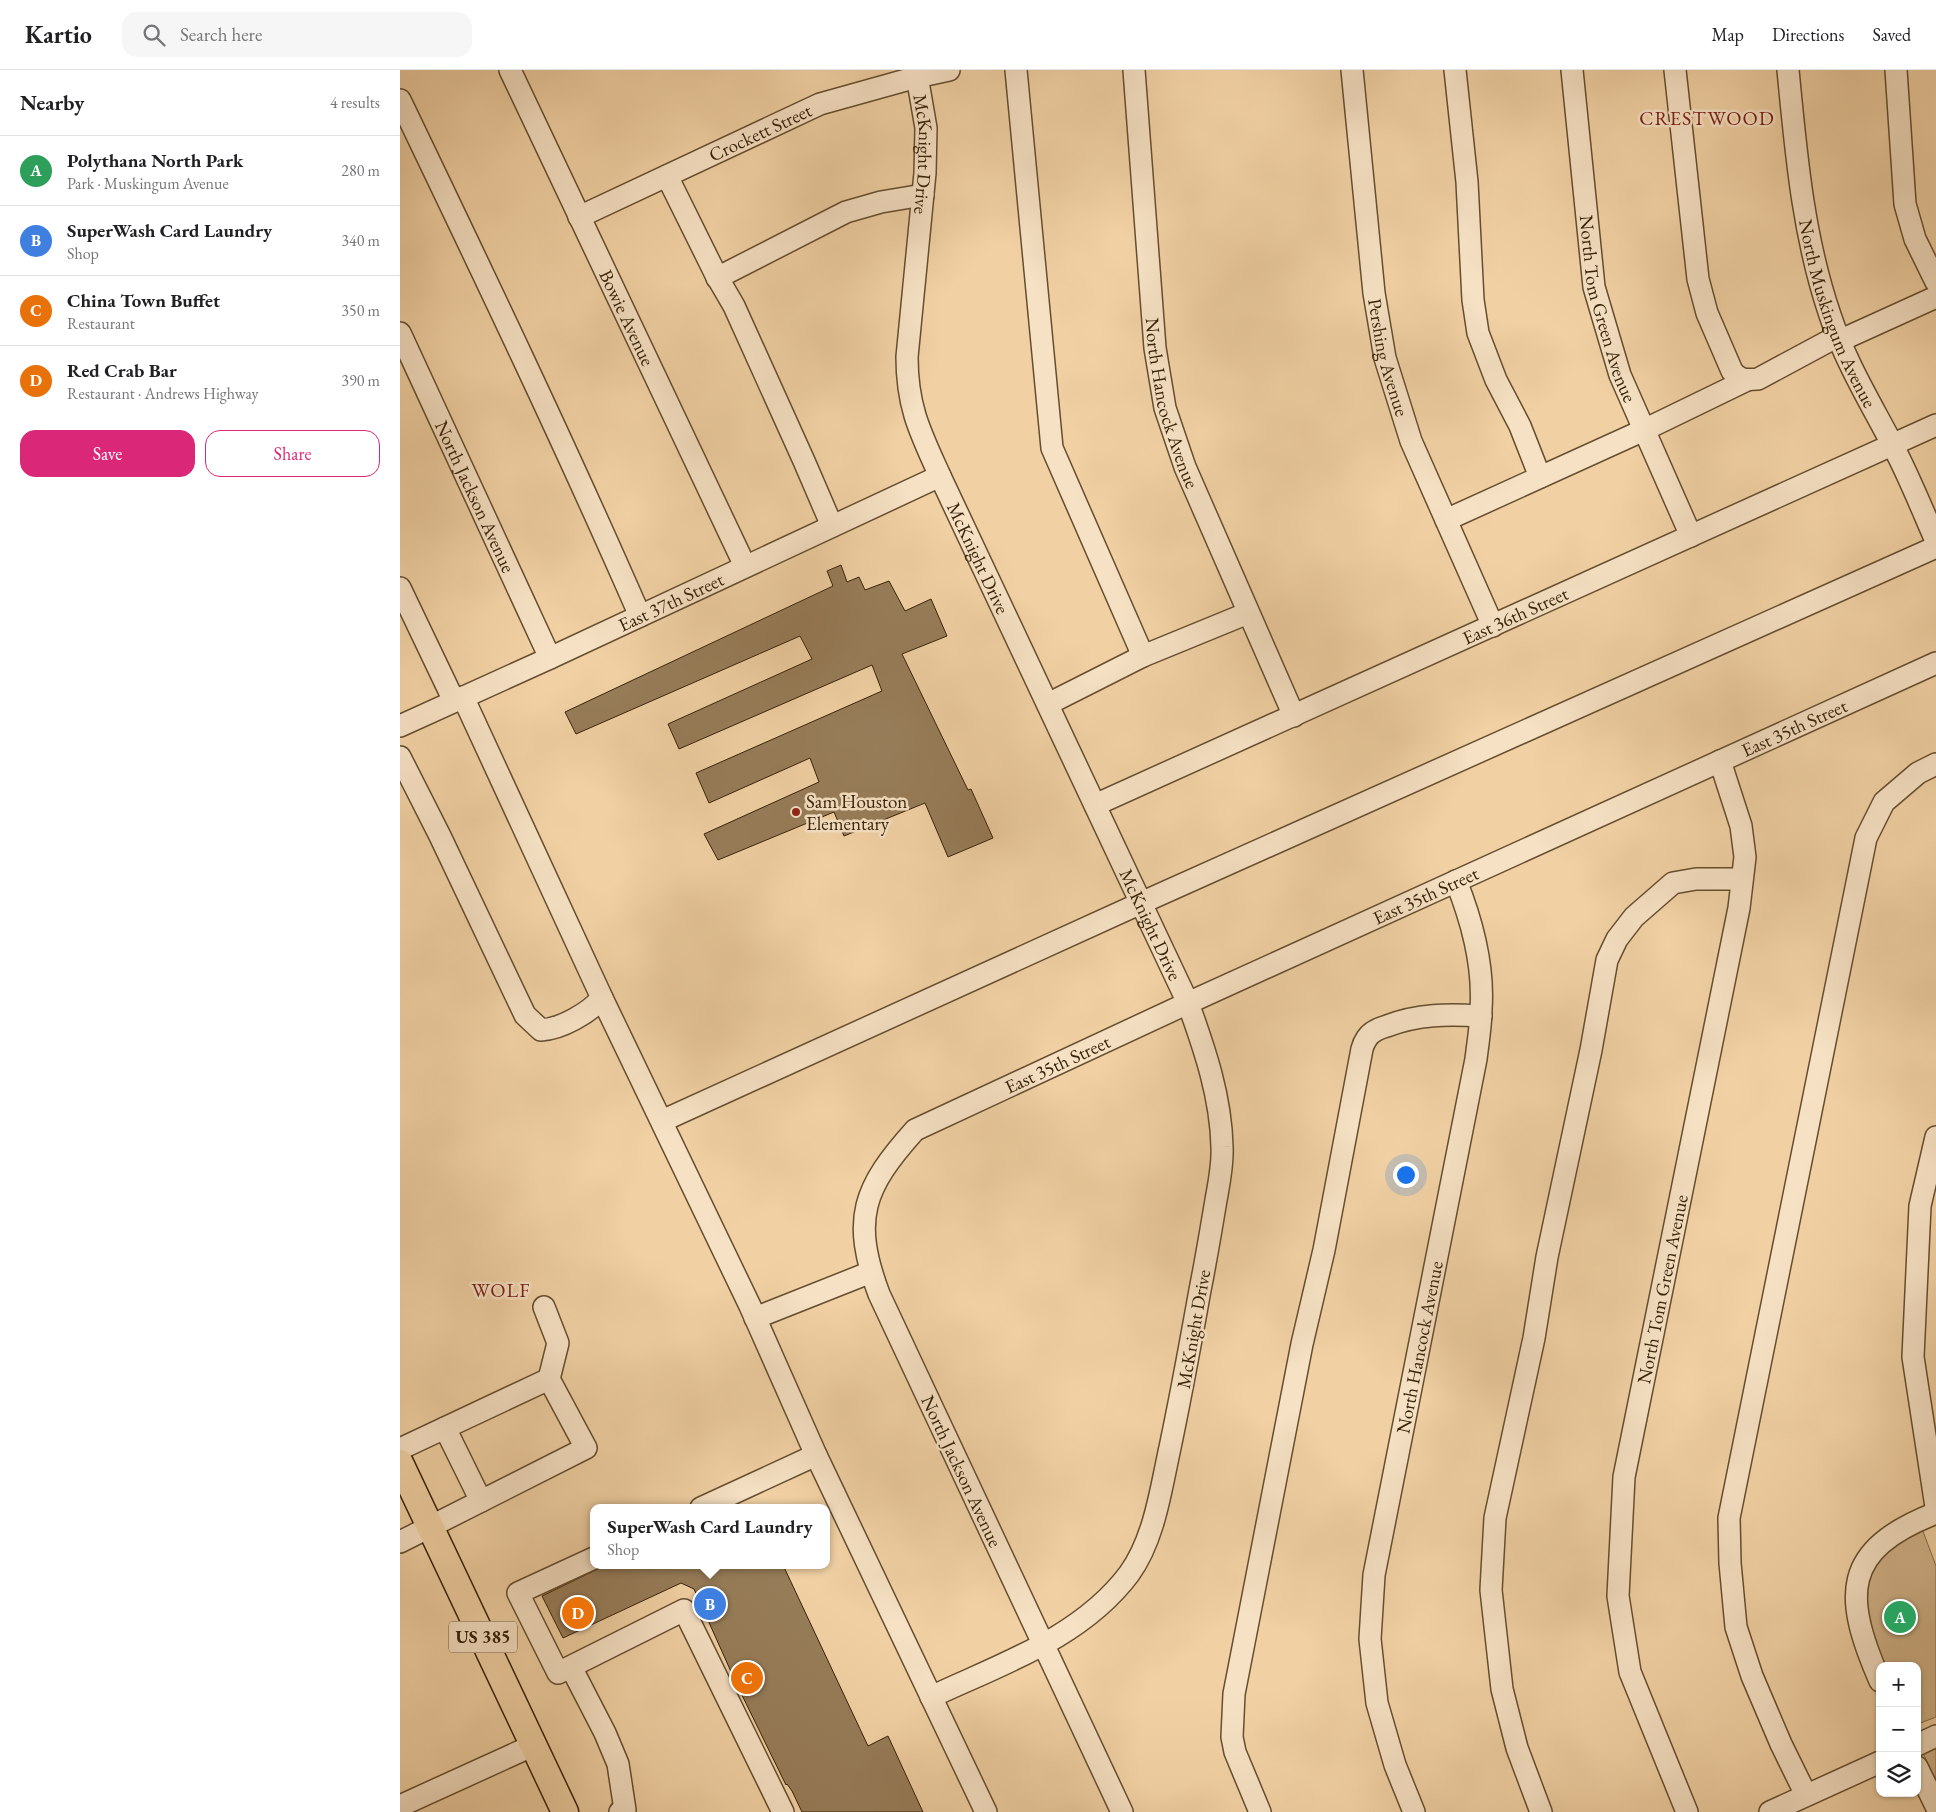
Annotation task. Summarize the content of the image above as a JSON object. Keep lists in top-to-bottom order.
{
  "streets": {
    "main road": ["US 385"],
    "street": [
      "Crockett Street",
      "McKnight Drive",
      "North Tom Green Avenue",
      "North Muskingum Avenue",
      "Bowie Avenue",
      "Pershing Avenue",
      "North Hancock Avenue",
      "North Jackson Avenue",
      "East 37th Street",
      "East 36th Street",
      "East 35th Street"
    ]
  },
  "crossings": [
    ["Crockett Street", "McKnight Drive"],
    ["Crockett Street", "Bowie Avenue"],
    ["McKnight Drive", "North Jackson Avenue"],
    ["McKnight Drive", "East 37th Street"],
    ["McKnight Drive", "East 36th Street"],
    ["McKnight Drive", "East 35th Street"],
    ["North Tom Green Avenue", "East 36th Street"],
    ["North Tom Green Avenue", "East 35th Street"],
    ["North Muskingum Avenue", "East 36th Street"],
    ["Bowie Avenue", "East 37th Street"],
    ["Pershing Avenue", "East 36th Street"],
    ["North Hancock Avenue", "East 36th Street"],
    ["North Hancock Avenue", "East 35th Street"],
    ["North Jackson Avenue", "East 37th Street"],
    ["North Jackson Avenue", "East 35th Street"]
  ],
  "districts": ["CRESTWOOD", "WOLF"],
  "places": ["Sam Houston Elementary"],
  "page": {
    "header": "Kartio",
    "search": "Search here",
    "nav": ["Map", "Directions", "Saved"],
    "heading": ["Nearby", "4 results"],
    "list": [
      {
        "mark": "A",
        "name": "Polythana North Park",
        "note": "Park · Muskingum Avenue",
        "value": "280 m"
      },
      {
        "mark": "B",
        "name": "SuperWash Card Laundry",
        "note": "Shop",
        "value": "340 m"
      },
      {
        "mark": "C",
        "name": "China Town Buffet",
        "note": "Restaurant",
        "value": "350 m"
      },
      {
        "mark": "D",
        "name": "Red Crab Bar",
        "note": "Restaurant · Andrews Highway",
        "value": "390 m"
      }
    ],
    "buttons": ["Save", "Share"],
    "popup": ["SuperWash Card Laundry", "Shop"],
    "pins": [
      "B",
      "D",
      "A",
      "C"
    ],
    "map_buttons": ["+", "−"]
  }
}
